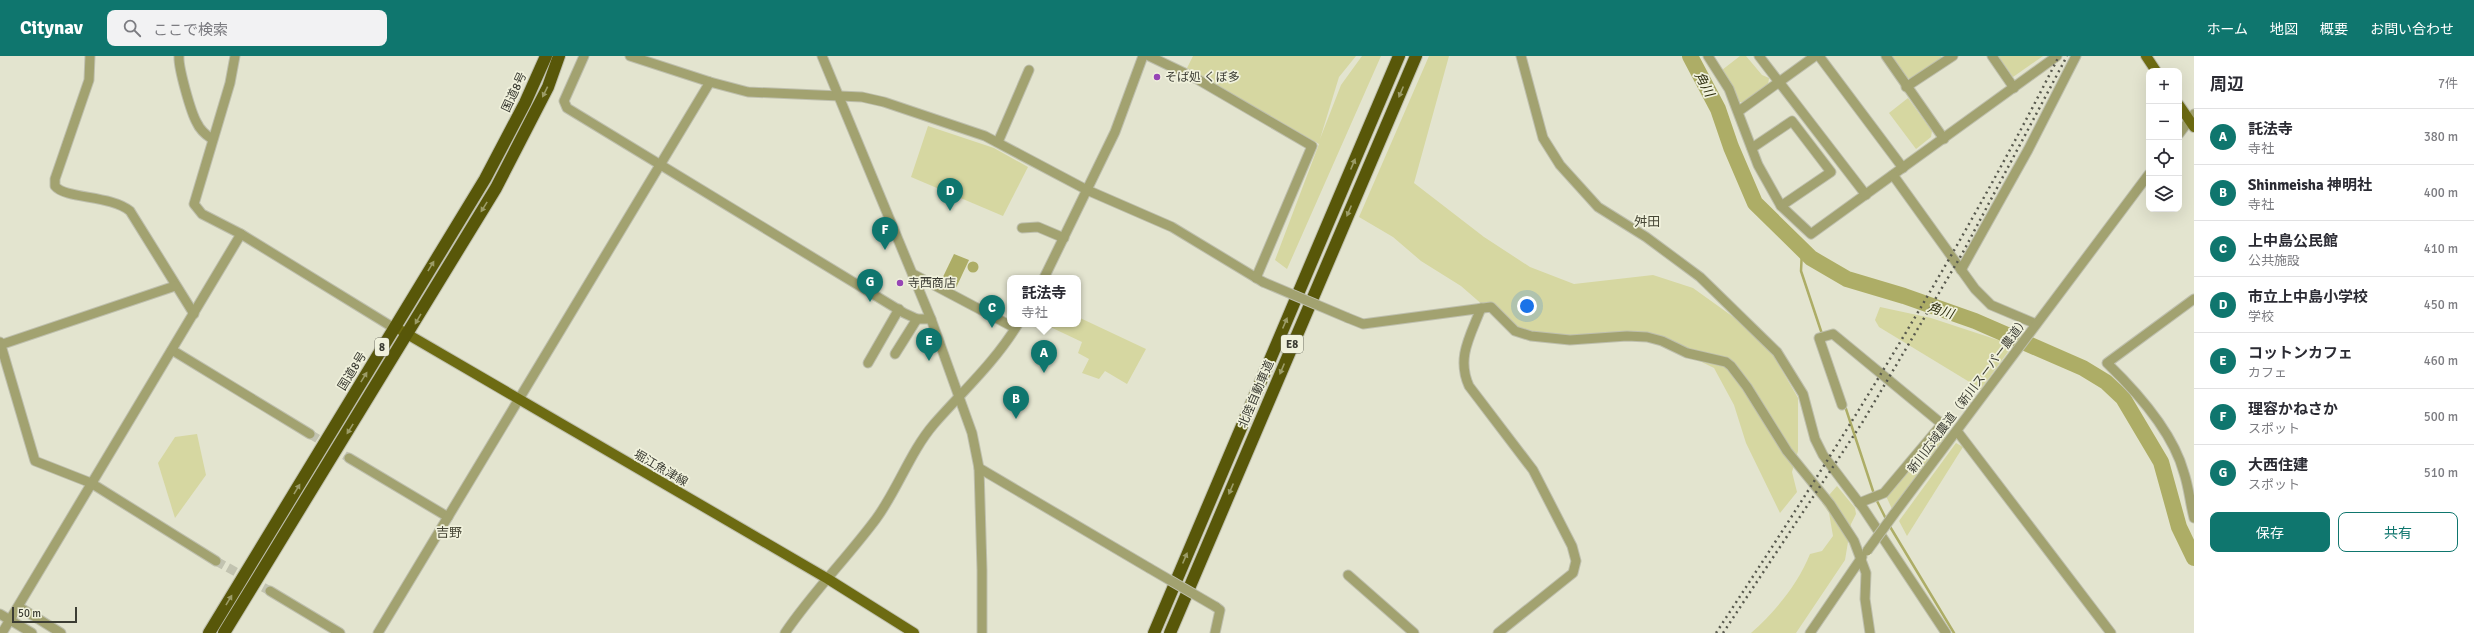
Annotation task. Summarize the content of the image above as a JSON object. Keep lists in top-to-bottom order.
{
  "streets": {
    "highway": [
      "国道8号",
      "E8",
      "8",
      "北陸自動車道"
    ],
    "main road": ["堀江魚津線"],
    "street": ["新川広域農道（新川スーパー農道）"]
  },
  "crossings": [
    ["国道8号", "堀江魚津線"],
    ["8", "堀江魚津線"]
  ],
  "districts": ["舛田", "吉野"],
  "water": ["角川"],
  "places": ["そば処 くぼ多", "寺西商店"],
  "scale_bar": "50 m",
  "page": {
    "header": "Citynav",
    "search": "ここで検索",
    "nav": [
      "ホーム",
      "地図",
      "概要",
      "お問い合わせ"
    ],
    "heading": ["周辺", "7件"],
    "map_buttons": ["+", "−"],
    "list": [
      {
        "mark": "A",
        "name": "託法寺",
        "note": "寺社",
        "value": "380 m"
      },
      {
        "mark": "B",
        "name": "Shinmeisha 神明社",
        "note": "寺社",
        "value": "400 m"
      },
      {
        "mark": "C",
        "name": "上中島公民館",
        "note": "公共施設",
        "value": "410 m"
      },
      {
        "mark": "D",
        "name": "市立上中島小学校",
        "note": "学校",
        "value": "450 m"
      },
      {
        "mark": "E",
        "name": "コットンカフェ",
        "note": "カフェ",
        "value": "460 m"
      },
      {
        "mark": "F",
        "name": "理容かねさか",
        "note": "スポット",
        "value": "500 m"
      },
      {
        "mark": "G",
        "name": "大西住建",
        "note": "スポット",
        "value": "510 m"
      }
    ],
    "pins": [
      "D",
      "F",
      "G",
      "C",
      "E",
      "A",
      "B"
    ],
    "popup": ["託法寺", "寺社"],
    "buttons": ["保存", "共有"],
    "scale": "50 m"
  }
}
